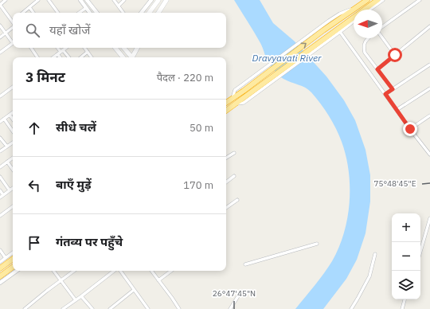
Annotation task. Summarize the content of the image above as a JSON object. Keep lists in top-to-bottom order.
{
  "water": ["Dravyavati River"],
  "north": "left",
  "page": {
    "search": "यहाँ खोजें",
    "heading": ["3 मिनट", "पैदल · 220 m"],
    "list": [
      ["सीधे चलें", "50 m"],
      ["बाएँ मुड़ें", "170 m"],
      "गंतव्य पर पहुँचे"
    ],
    "map_buttons": ["+", "−"]
  },
  "coordinates": ["75°48'45\"E", "26°47'45\"N"]
}
